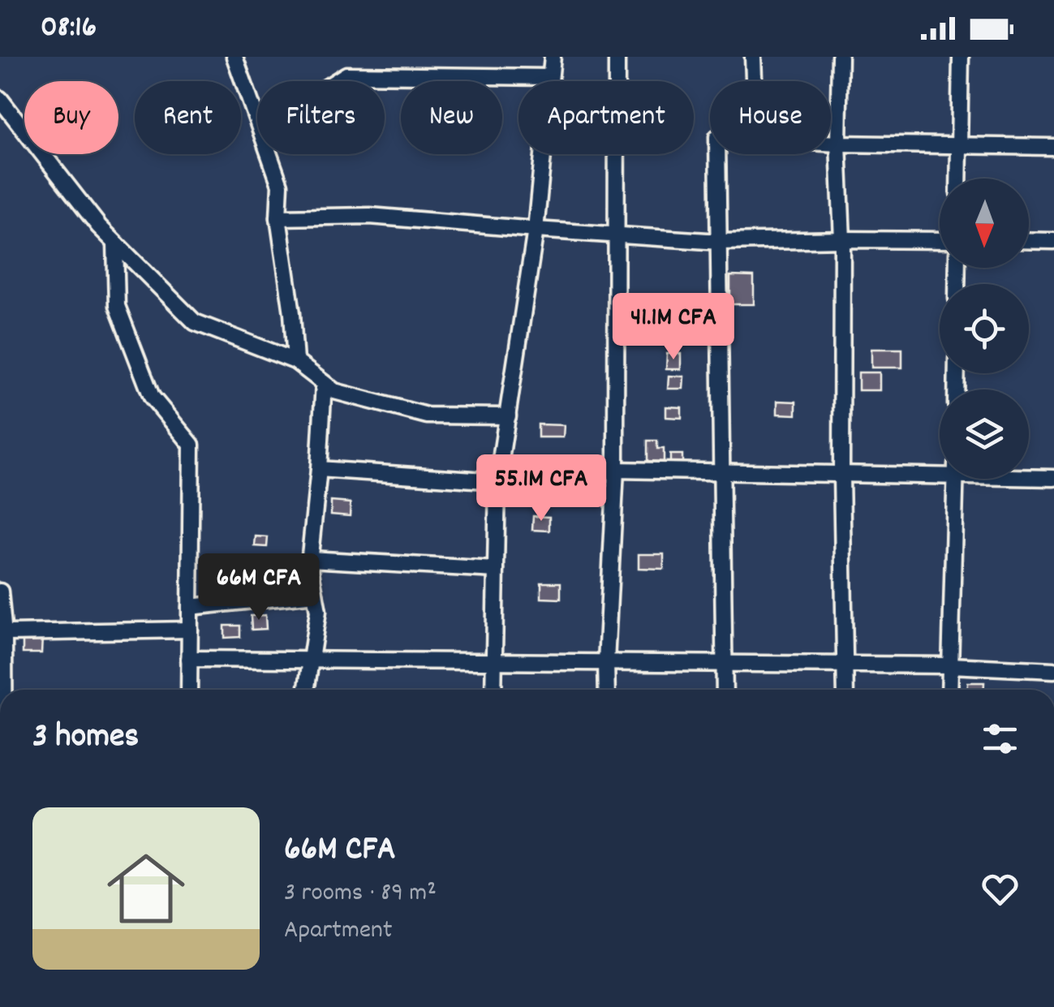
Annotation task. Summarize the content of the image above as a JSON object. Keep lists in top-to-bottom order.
{
  "north": "bottom",
  "page": {
    "status": "08:16",
    "chip": [
      "Buy",
      "Rent",
      "Filters",
      "New",
      "Apartment",
      "House"
    ],
    "price": ["41.1M CFA", "55.1M CFA", "66M CFA"],
    "heading": "3 homes",
    "list": [
      {
        "name": "66M CFA",
        "note": "3 rooms · 89 m² · Apartment"
      }
    ]
  }
}
